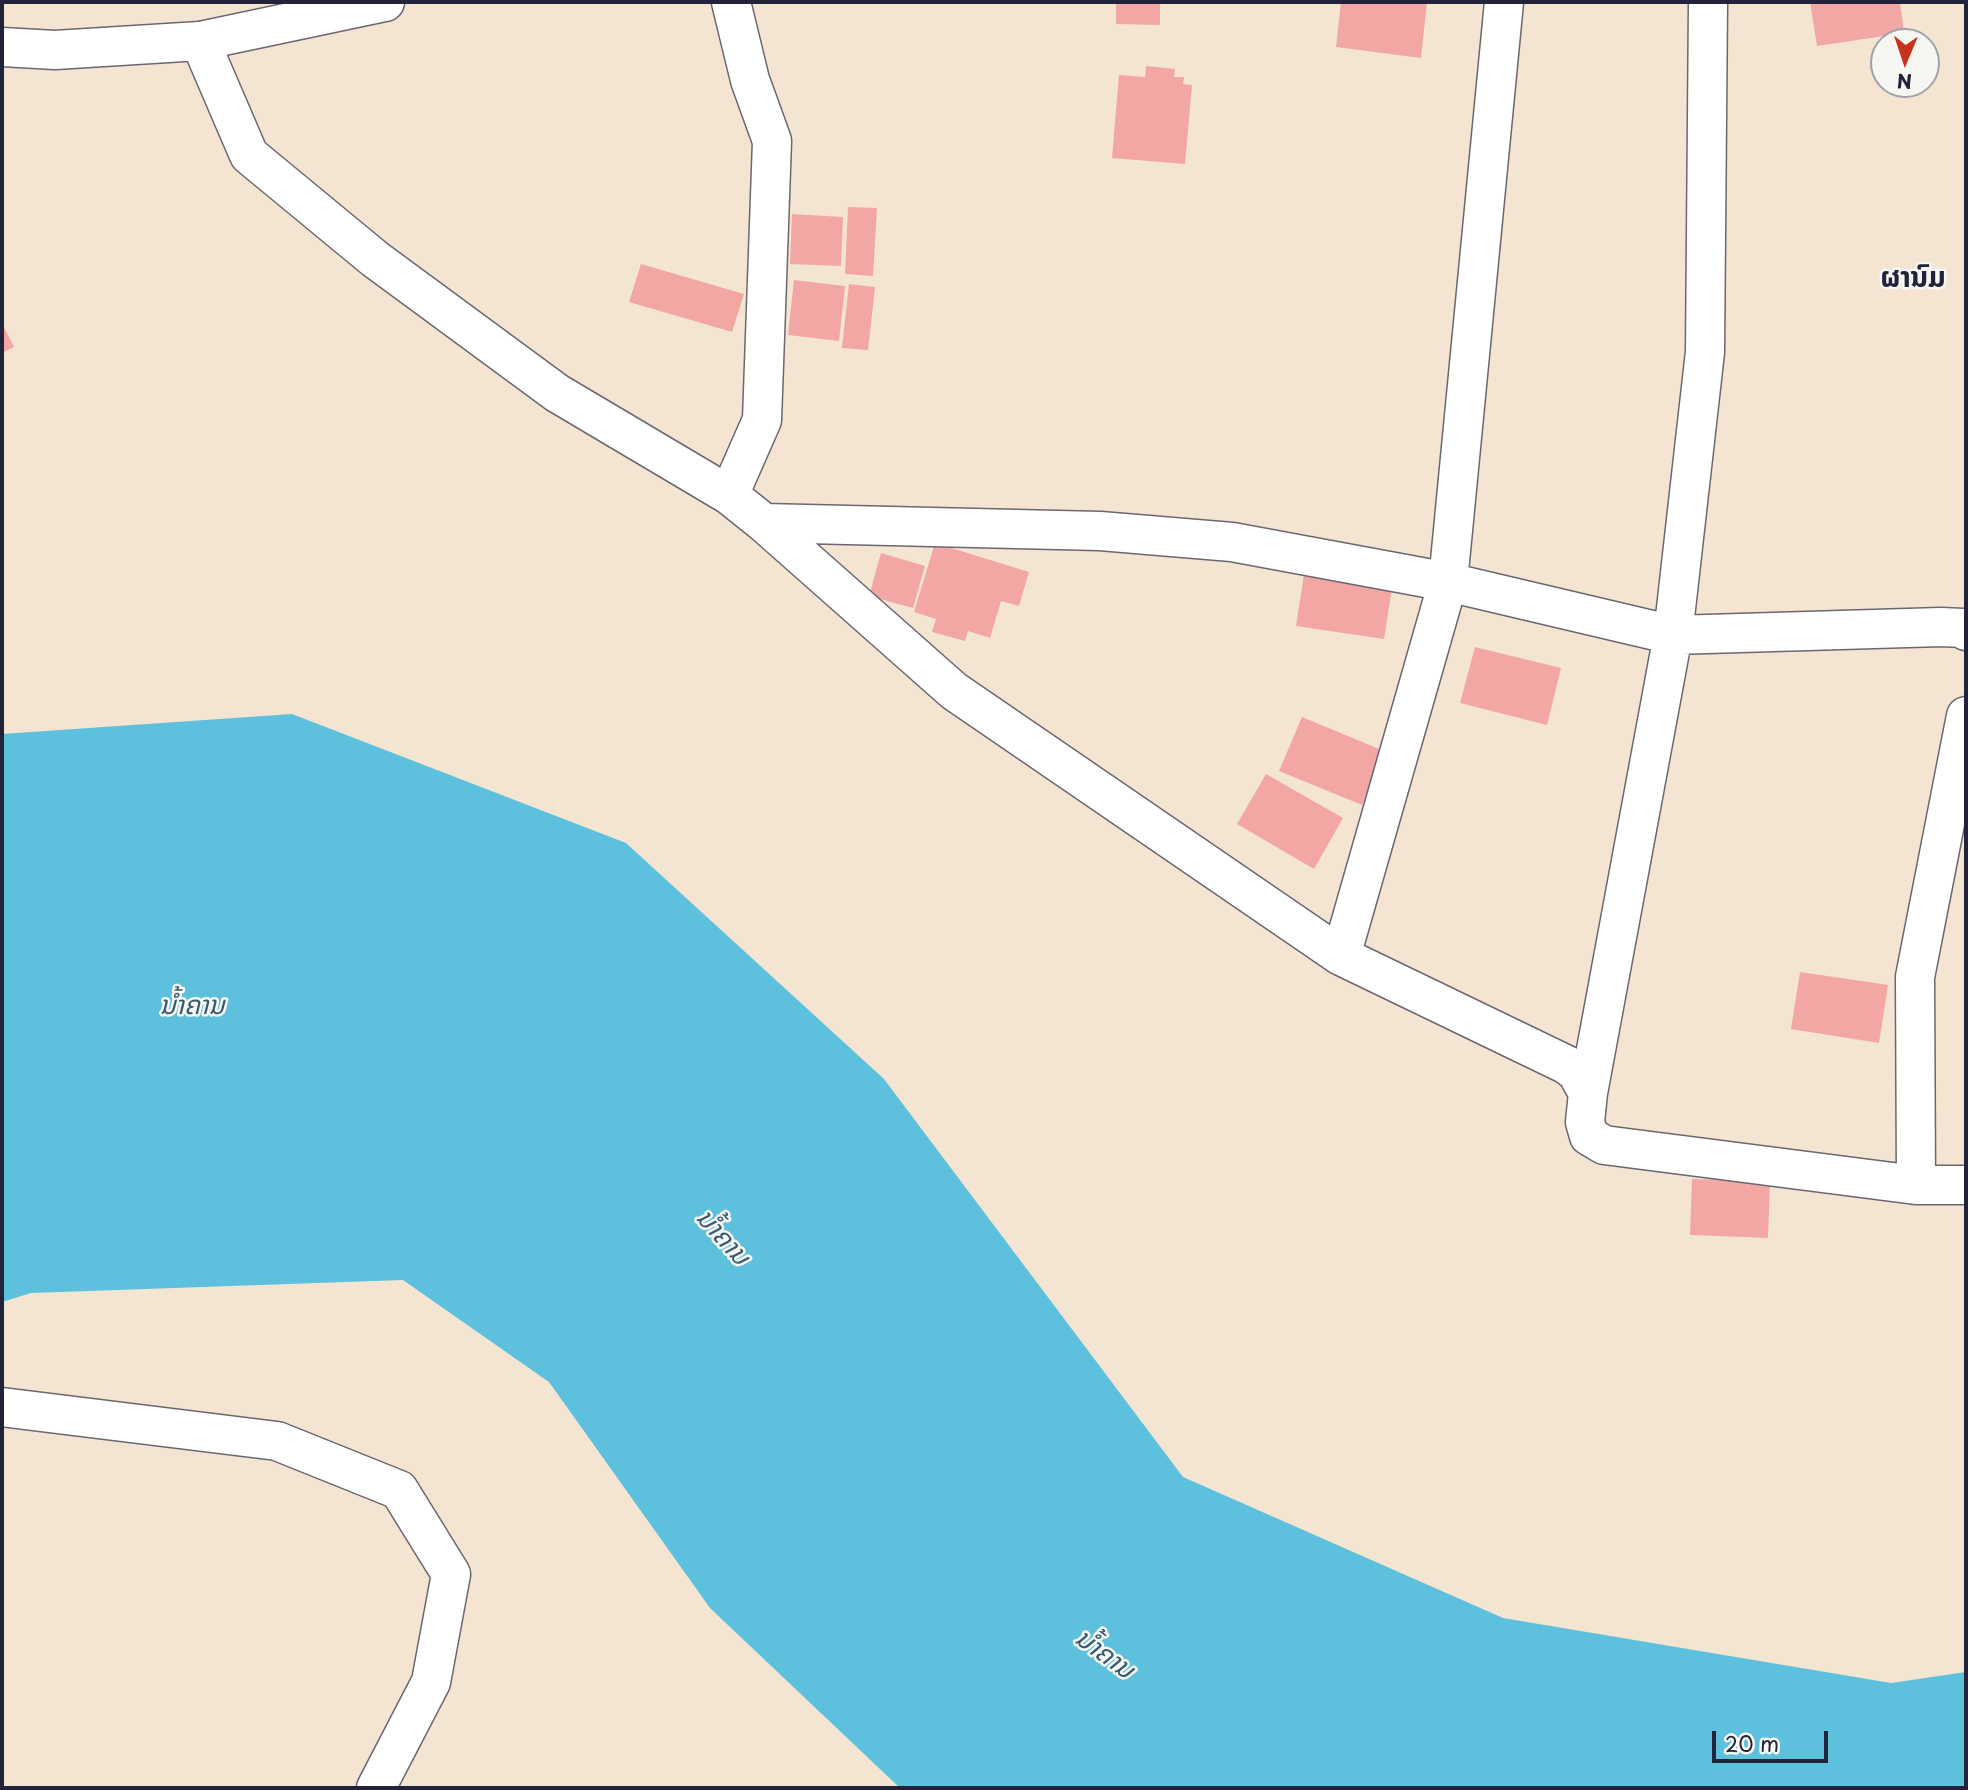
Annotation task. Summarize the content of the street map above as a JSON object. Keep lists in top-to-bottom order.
{
  "districts": ["ຜານົມ"],
  "water": ["ນ້ຳຄານ"],
  "scale_bar": "20 m",
  "north": "bottom"
}
